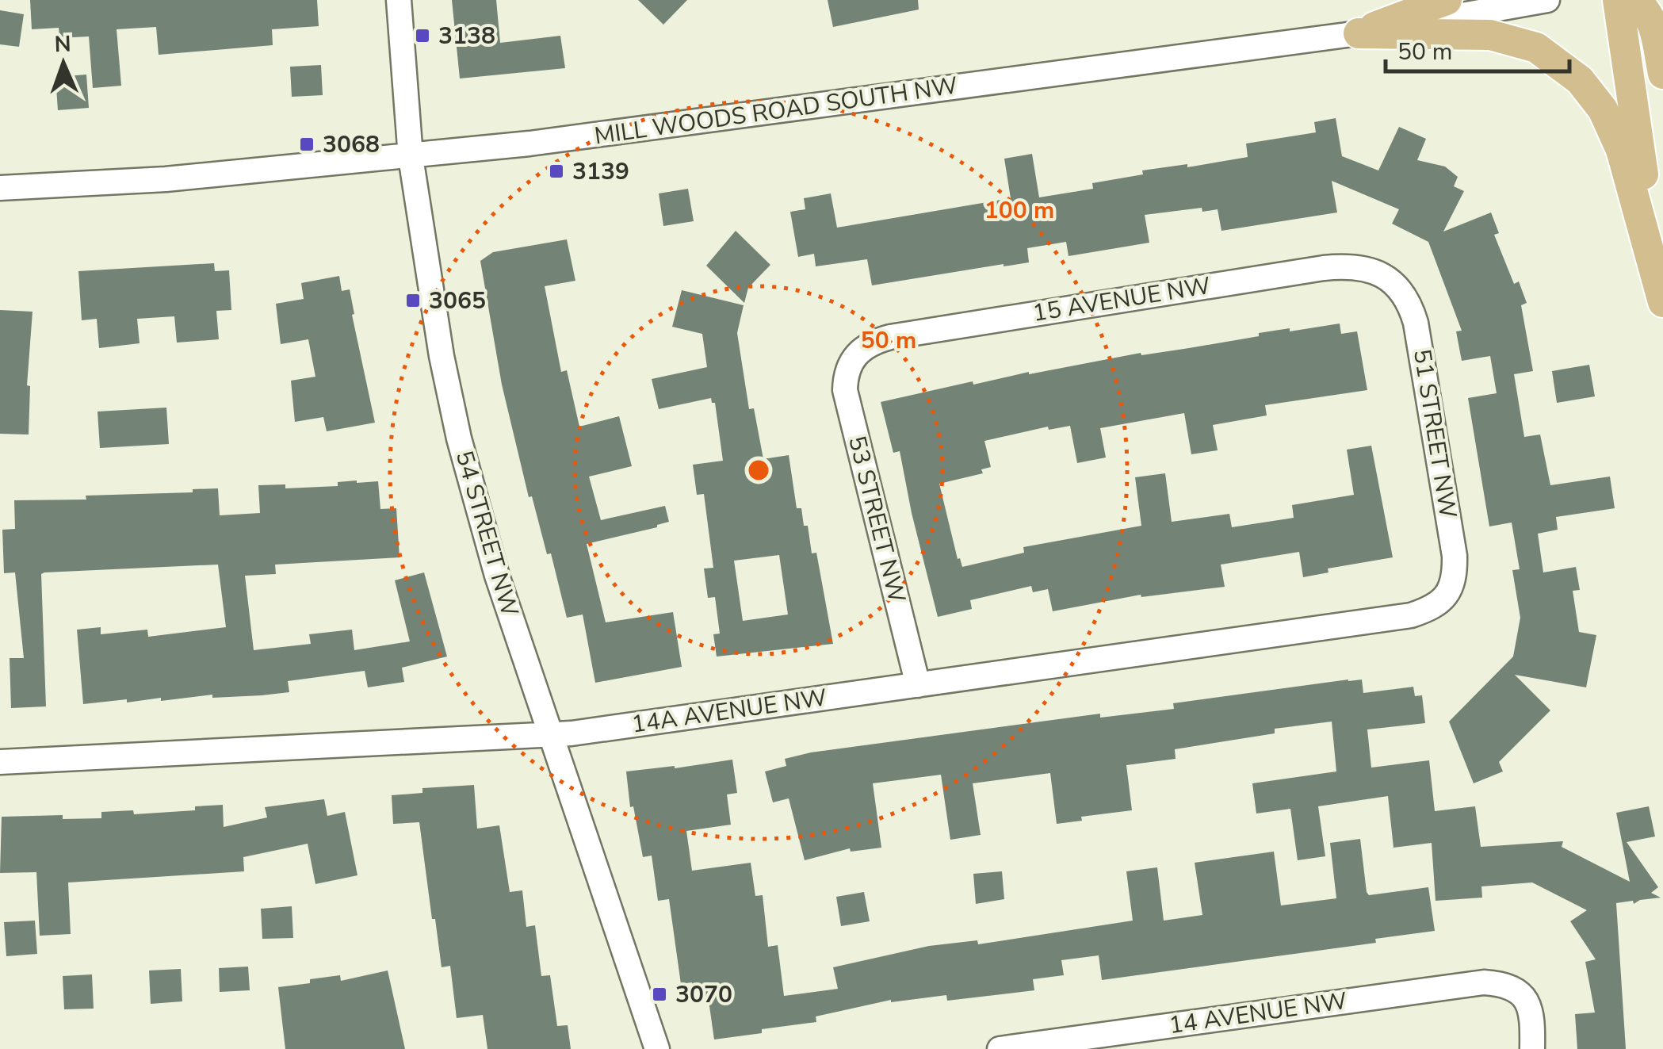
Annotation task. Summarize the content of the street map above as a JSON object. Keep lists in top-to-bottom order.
{
  "streets": {
    "street": [
      "MILL WOODS ROAD SOUTH NW",
      "15 AVENUE NW",
      "51 STREET NW",
      "53 STREET NW",
      "54 STREET NW",
      "14A AVENUE NW",
      "14 AVENUE NW"
    ]
  },
  "crossings": [
    ["MILL WOODS ROAD SOUTH NW", "54 STREET NW"],
    ["15 AVENUE NW", "51 STREET NW"],
    ["15 AVENUE NW", "53 STREET NW"],
    ["51 STREET NW", "14A AVENUE NW"],
    ["53 STREET NW", "14A AVENUE NW"],
    ["54 STREET NW", "14A AVENUE NW"]
  ],
  "places": {
    "transit": [
      "3138",
      "3068",
      "3139",
      "3065",
      "3070"
    ]
  },
  "scale_bar": "50 m",
  "north": "top",
  "rings": ["100 m", "50 m"]
}
